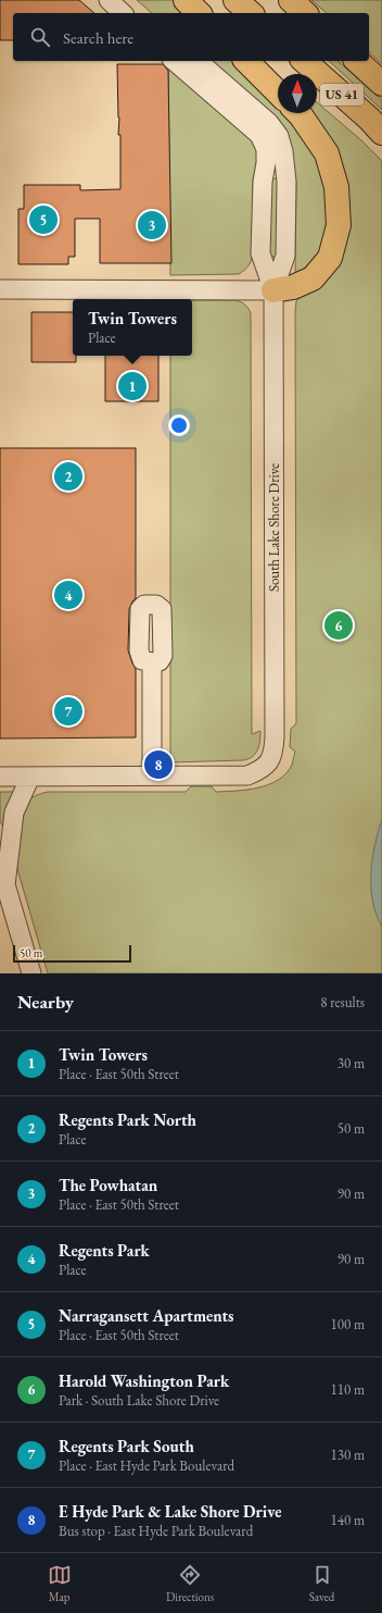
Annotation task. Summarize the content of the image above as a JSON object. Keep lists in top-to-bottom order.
{
  "streets": {
    "highway": ["US 41"],
    "street": ["South Lake Shore Drive"]
  },
  "scale_bar": "50 m",
  "north": "top",
  "page": {
    "search": "Search here",
    "pins": [
      "5",
      "3",
      "1",
      "2",
      "4",
      "6",
      "7",
      "8"
    ],
    "popup": ["Twin Towers", "Place"],
    "scale": "50 m",
    "heading": ["Nearby", "8 results"],
    "list": [
      {
        "mark": "1",
        "name": "Twin Towers",
        "note": "Place · East 50th Street",
        "value": "30 m"
      },
      {
        "mark": "2",
        "name": "Regents Park North",
        "note": "Place",
        "value": "50 m"
      },
      {
        "mark": "3",
        "name": "The Powhatan",
        "note": "Place · East 50th Street",
        "value": "90 m"
      },
      {
        "mark": "4",
        "name": "Regents Park",
        "note": "Place",
        "value": "90 m"
      },
      {
        "mark": "5",
        "name": "Narragansett Apartments",
        "note": "Place · East 50th Street",
        "value": "100 m"
      },
      {
        "mark": "6",
        "name": "Harold Washington Park",
        "note": "Park · South Lake Shore Drive",
        "value": "110 m"
      },
      {
        "mark": "7",
        "name": "Regents Park South",
        "note": "Place · East Hyde Park Boulevard",
        "value": "130 m"
      },
      {
        "mark": "8",
        "name": "E Hyde Park & Lake Shore Drive",
        "note": "Bus stop · East Hyde Park Boulevard",
        "value": "140 m"
      }
    ],
    "nav": ["Map", "Directions", "Saved"]
  }
}
